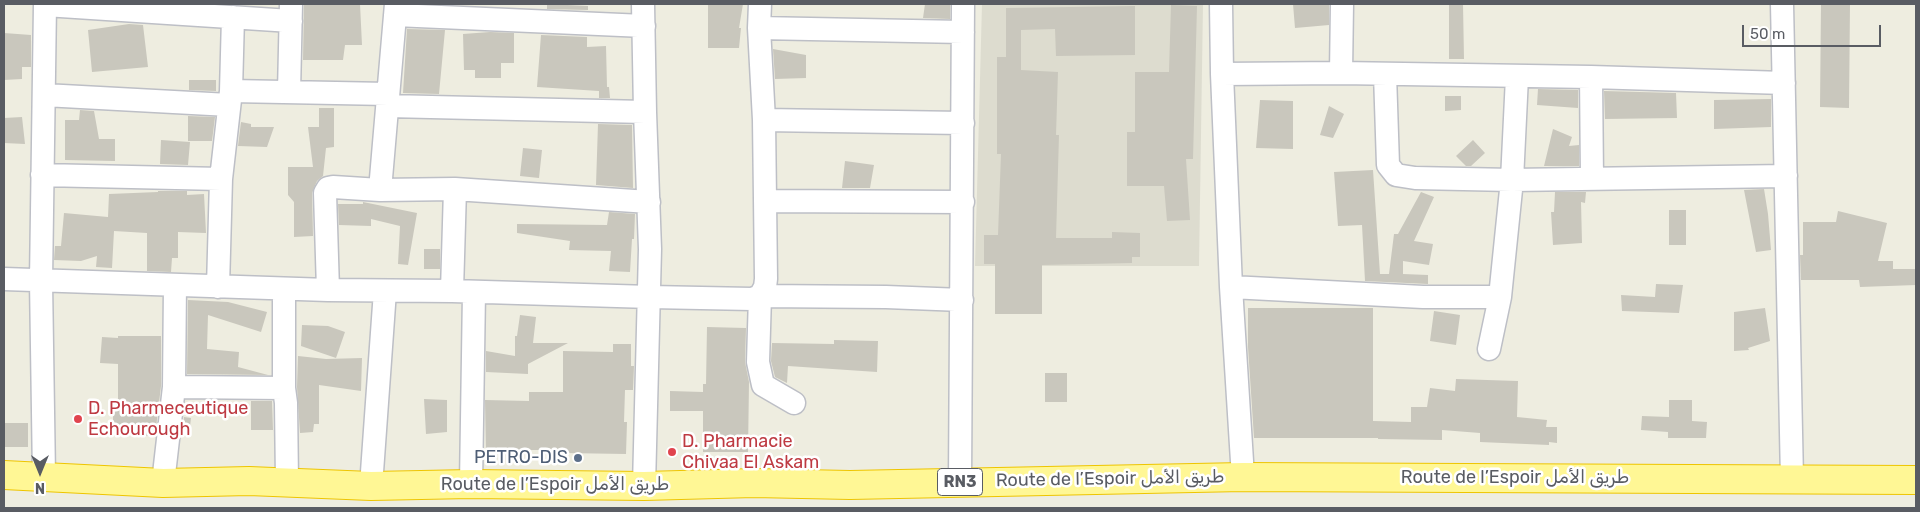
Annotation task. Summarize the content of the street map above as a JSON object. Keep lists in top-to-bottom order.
{
  "streets": {
    "highway": ["Route de l’Espoir طريق الأمل", "RN3"]
  },
  "places": ["D. Pharmeceutique Echourough", "D. Pharmacie Chivaa El Askam", "PETRO-DIS"],
  "scale_bar": "50 m",
  "north": "bottom"
}
